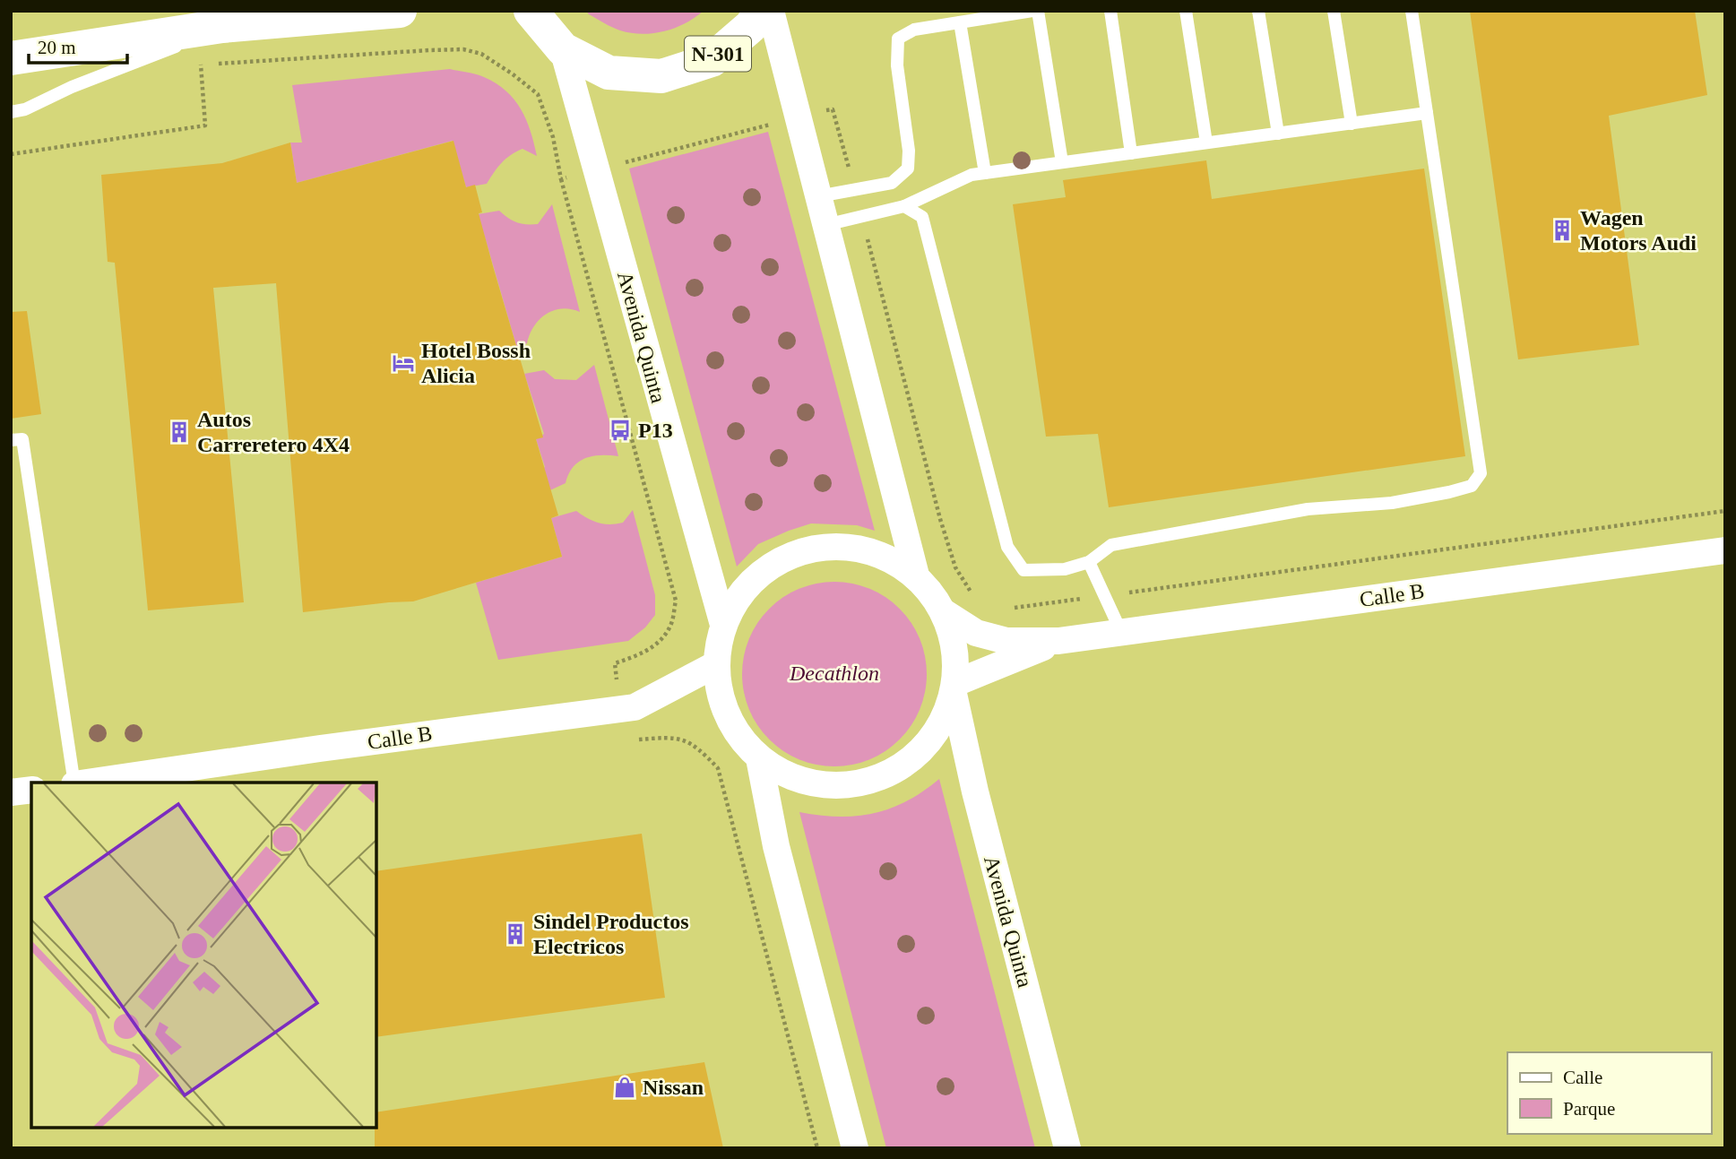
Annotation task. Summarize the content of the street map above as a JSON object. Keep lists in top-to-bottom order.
{
  "streets": {
    "main road": ["N-301"],
    "street": ["Avenida Quinta", "Calle B"]
  },
  "crossings": [
    ["N-301", "Avenida Quinta"],
    ["Avenida Quinta", "Calle B"]
  ],
  "parks": ["Decathlon"],
  "places": {
    "building": ["Wagen Motors Audi", "Autos Carreretero 4X4", "Sindel Productos Electricos"],
    "hotel": ["Hotel Bossh Alicia"],
    "bus stop": ["P13"],
    "shop": ["Nissan"]
  },
  "legend": ["Calle", "Parque"],
  "scale_bar": "20 m"
}
